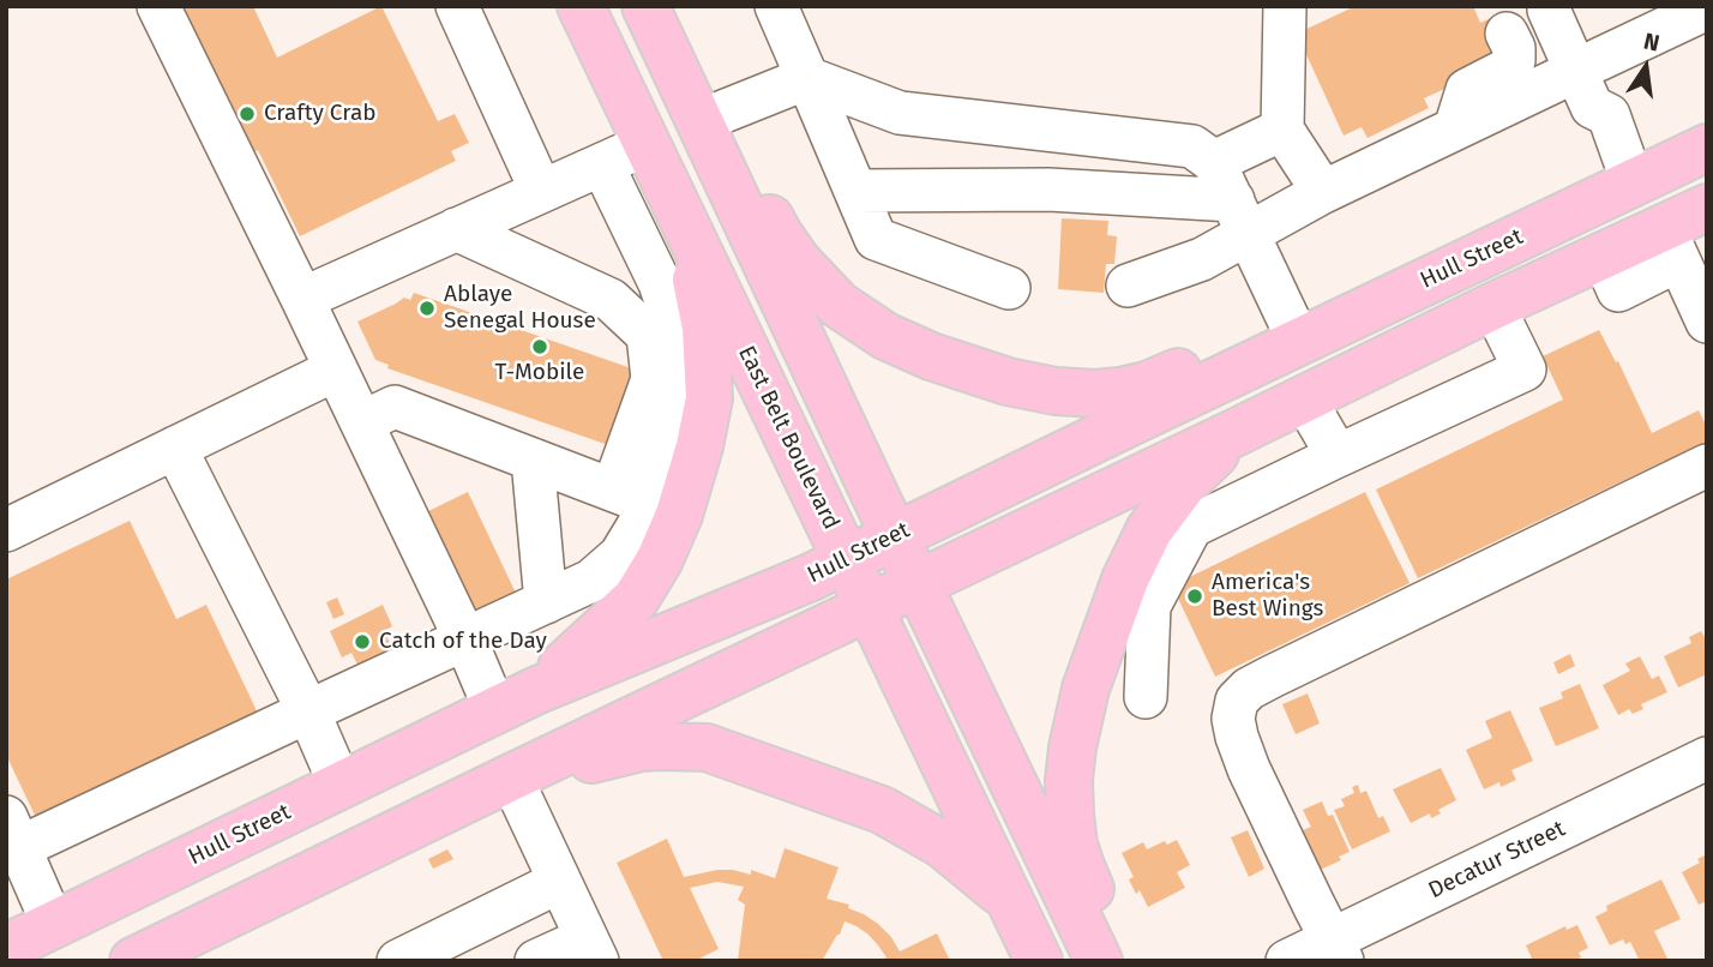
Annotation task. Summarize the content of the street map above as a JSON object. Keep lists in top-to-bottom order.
{
  "streets": {
    "main road": ["Hull Street", "East Belt Boulevard"],
    "street": ["Decatur Street"]
  },
  "crossings": [
    ["Hull Street", "East Belt Boulevard"]
  ],
  "places": [
    "Crafty Crab",
    "Ablaye Senegal House",
    "T-Mobile",
    "America's Best Wings",
    "Catch of the Day"
  ],
  "north": "top"
}
